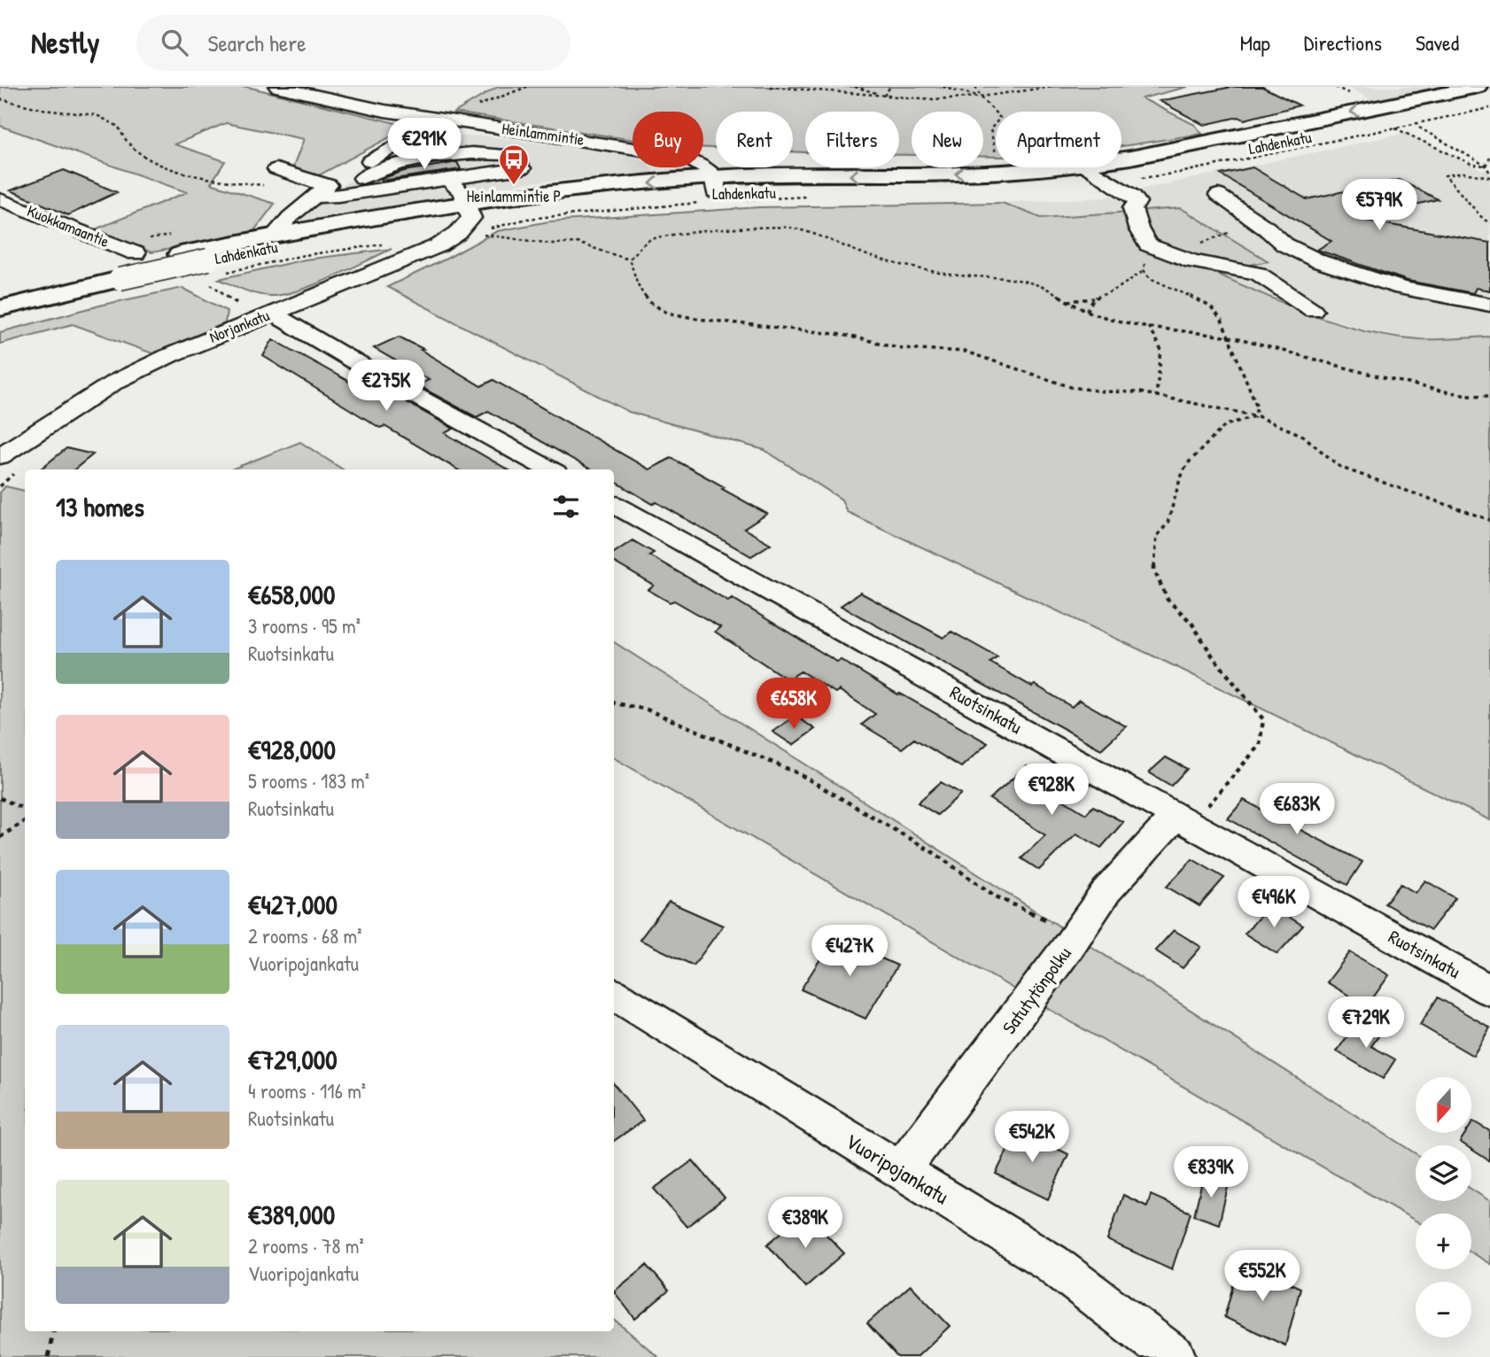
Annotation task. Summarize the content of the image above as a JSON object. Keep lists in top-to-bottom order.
{
  "streets": {
    "main road": ["Lahdenkatu"],
    "street": [
      "Heinlammintie",
      "Kuokkamaantie",
      "Norjankatu",
      "Ruotsinkatu",
      "Satutytönpolku",
      "Vuoripojankatu"
    ]
  },
  "crossings": [
    ["Heinlammintie", "Lahdenkatu"],
    ["Lahdenkatu", "Norjankatu"],
    ["Ruotsinkatu", "Satutytönpolku"],
    ["Satutytönpolku", "Vuoripojankatu"]
  ],
  "places": {
    "bus stop": ["Heinlammintie P"]
  },
  "north": "bottom",
  "page": {
    "header": "Nestly",
    "search": "Search here",
    "nav": ["Map", "Directions", "Saved"],
    "chip": [
      "Buy",
      "Rent",
      "Filters",
      "New",
      "Apartment"
    ],
    "price": [
      "€291K",
      "€579K",
      "€275K",
      "€658K",
      "€928K",
      "€683K",
      "€496K",
      "€427K",
      "€729K",
      "€542K",
      "€839K",
      "€389K",
      "€552K"
    ],
    "heading": "13 homes",
    "list": [
      {
        "name": "€658,000",
        "note": "3 rooms · 95 m² · Ruotsinkatu"
      },
      {
        "name": "€928,000",
        "note": "5 rooms · 183 m² · Ruotsinkatu"
      },
      {
        "name": "€427,000",
        "note": "2 rooms · 68 m² · Vuoripojankatu"
      },
      {
        "name": "€729,000",
        "note": "4 rooms · 116 m² · Ruotsinkatu"
      },
      {
        "name": "€389,000",
        "note": "2 rooms · 78 m² · Vuoripojankatu"
      }
    ],
    "map_buttons": ["+", "−"]
  }
}
